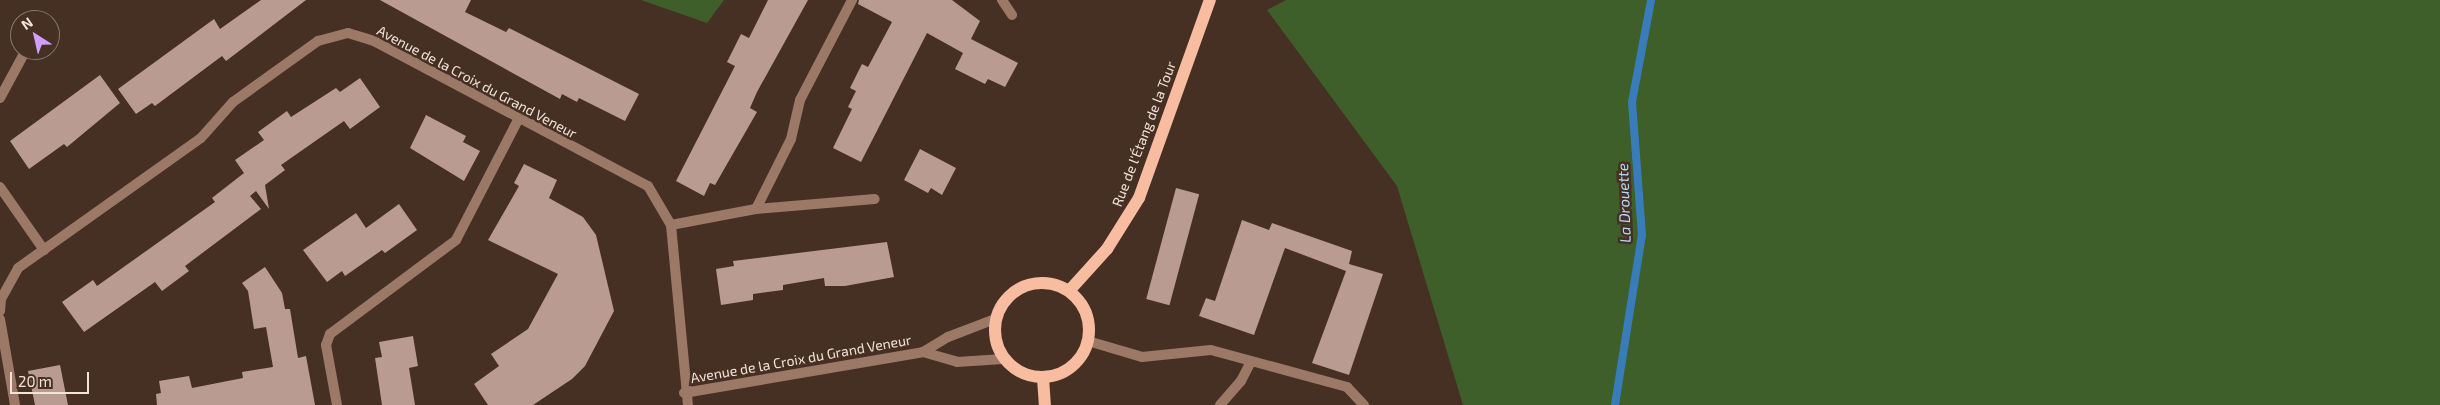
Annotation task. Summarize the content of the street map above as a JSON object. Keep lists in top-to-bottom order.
{
  "streets": {
    "main road": ["Rue de l'Étang de la Tour"],
    "street": ["Avenue de la Croix du Grand Veneur"]
  },
  "crossings": [
    ["Avenue de la Croix du Grand Veneur", "Rue de l'Étang de la Tour"]
  ],
  "water": ["La Drouette"],
  "scale_bar": "20 m",
  "north": "top left"
}
